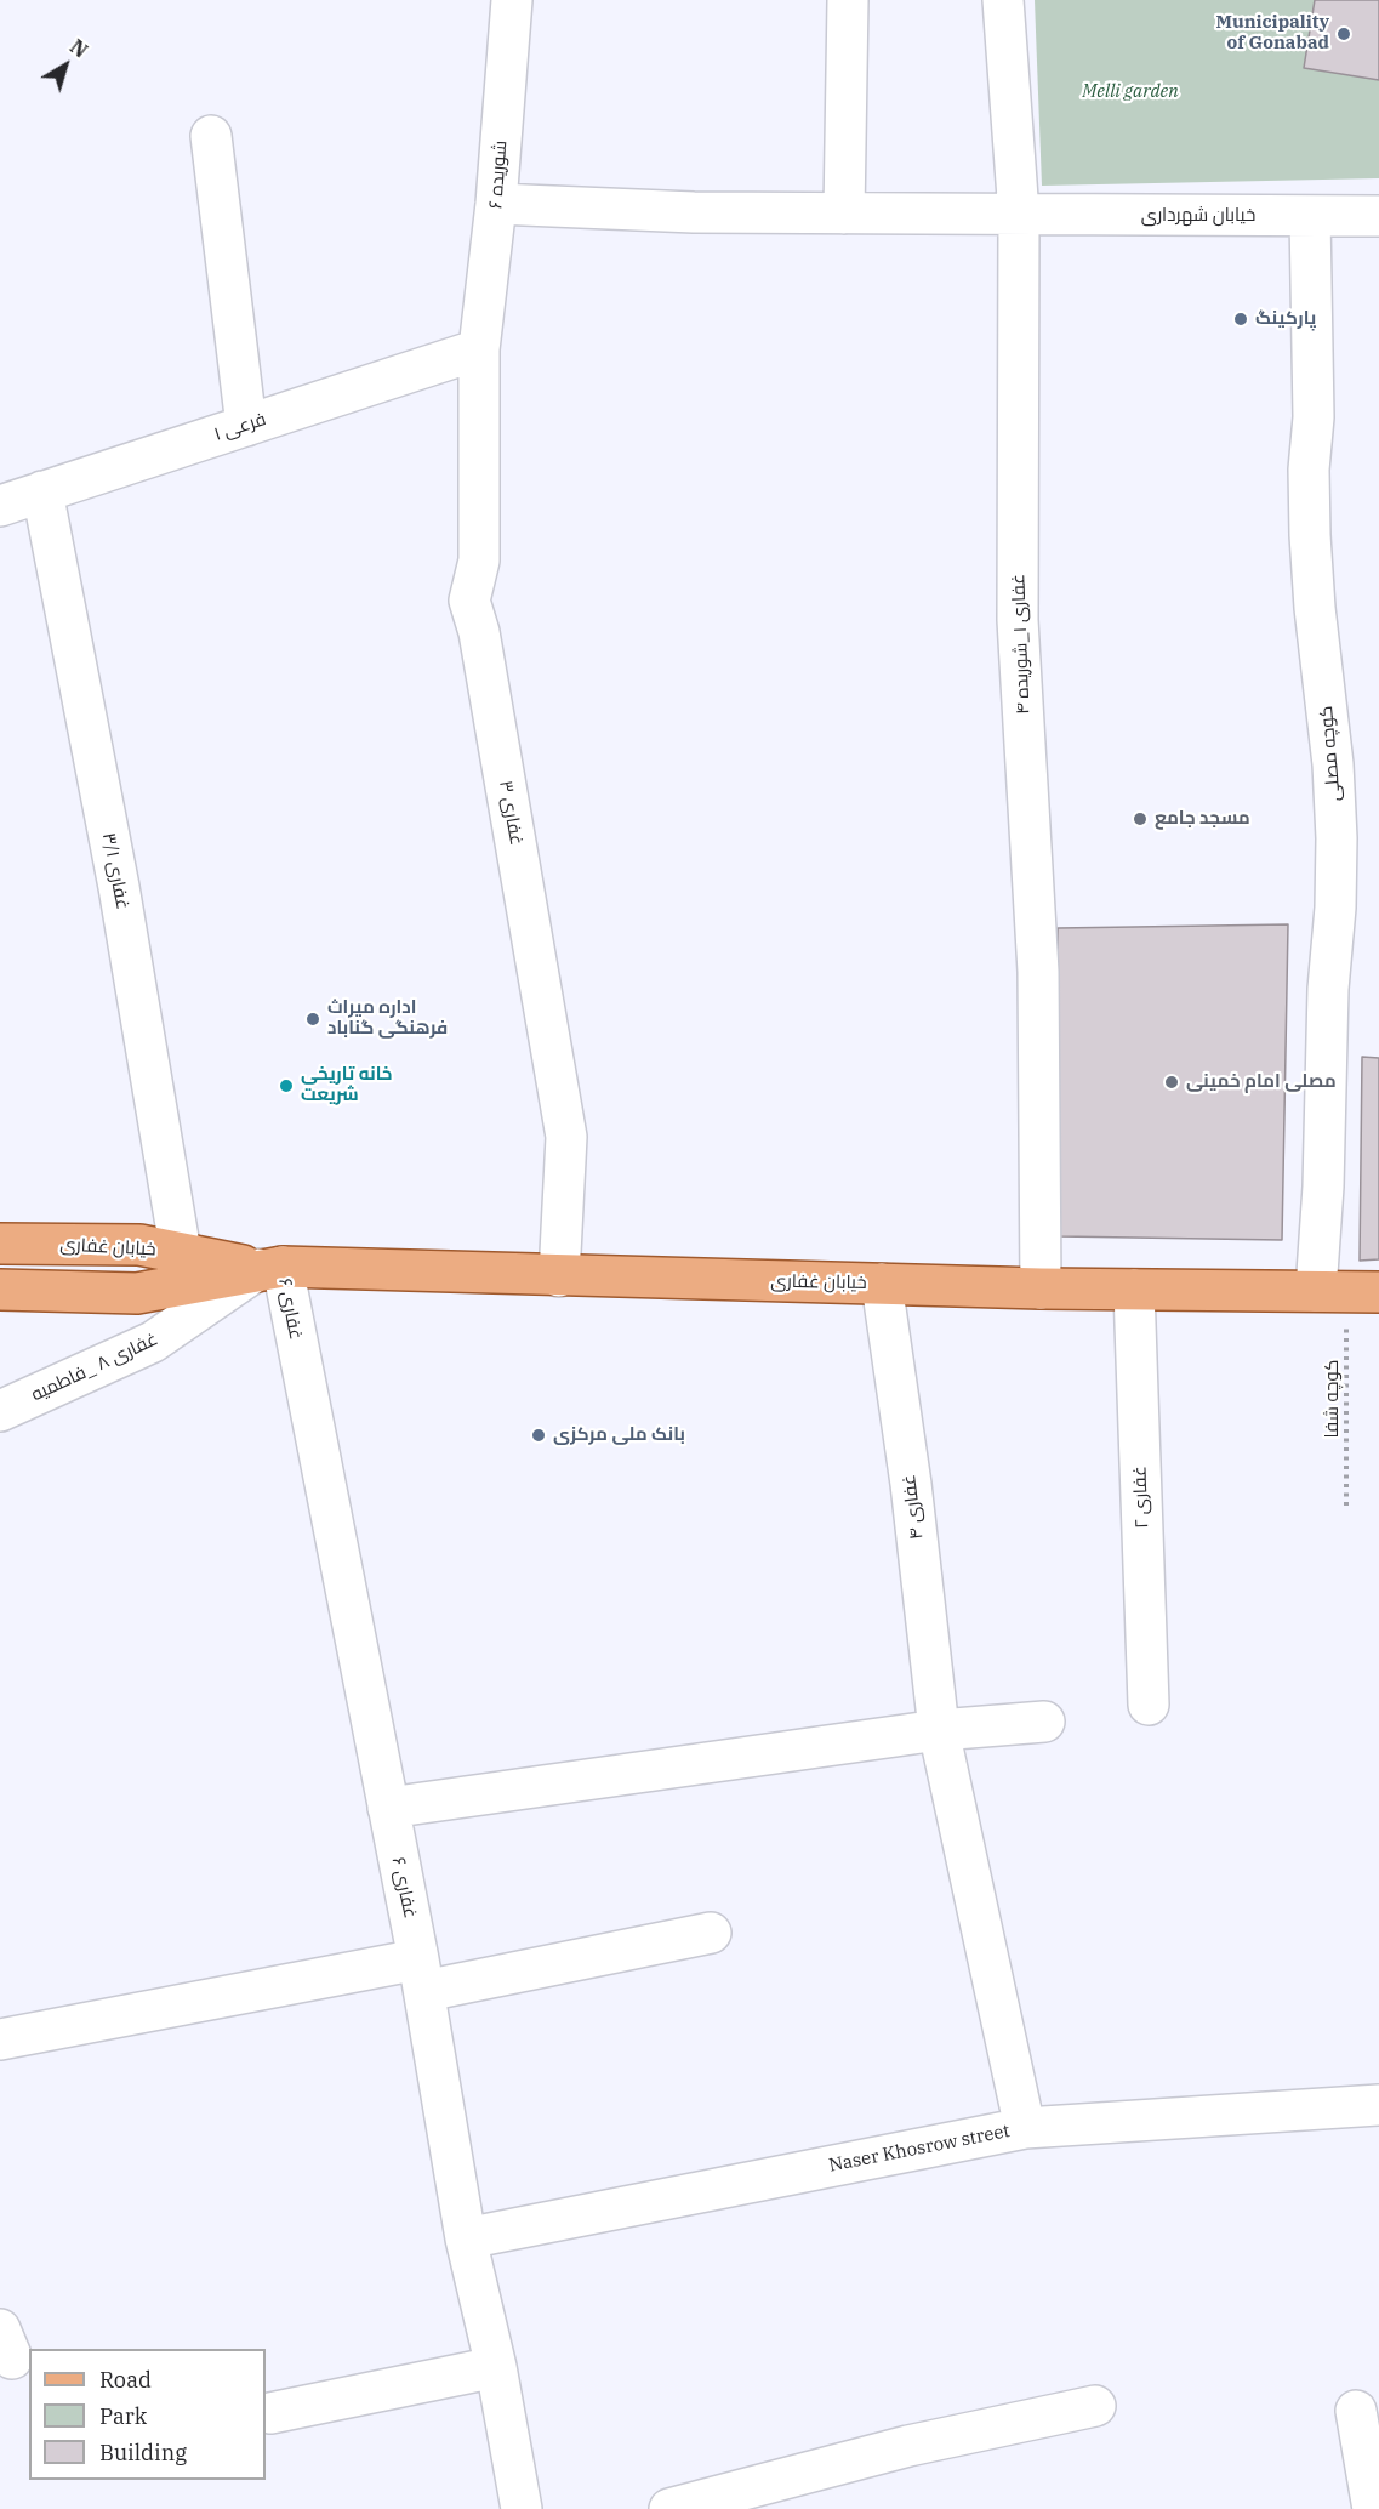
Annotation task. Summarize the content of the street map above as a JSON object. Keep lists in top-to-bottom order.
{
  "streets": {
    "main road": ["خیابان غفاری"],
    "street": [
      "شوریده ۶",
      "خیابان شهرداری",
      "فرعی ۱",
      "غفاری ۱_شوریده ۴",
      "کوچه مصلی",
      "غفاری ۳",
      "غفاری ۳/۱",
      "غفاری ۶",
      "غفاری ۸ _فاطمیه",
      "غفاری ۲",
      "غفاری ۴",
      "Naser Khosrow street"
    ],
    "path": ["کوچه شفا"]
  },
  "crossings": [
    ["شوریده ۶", "خیابان شهرداری"],
    ["شوریده ۶", "فرعی ۱"],
    ["شوریده ۶", "غفاری ۳"],
    ["خیابان شهرداری", "غفاری ۱_شوریده ۴"],
    ["خیابان شهرداری", "کوچه مصلی"],
    ["فرعی ۱", "غفاری ۳"],
    ["فرعی ۱", "غفاری ۳/۱"],
    ["غفاری ۱_شوریده ۴", "خیابان غفاری"],
    ["کوچه مصلی", "خیابان غفاری"],
    ["کوچه مصلی", "کوچه شفا"],
    ["غفاری ۳", "خیابان غفاری"],
    ["غفاری ۳/۱", "خیابان غفاری"],
    ["خیابان غفاری", "غفاری ۶"],
    ["خیابان غفاری", "غفاری ۸ _فاطمیه"],
    ["خیابان غفاری", "کوچه شفا"],
    ["خیابان غفاری", "غفاری ۲"],
    ["خیابان غفاری", "غفاری ۴"],
    ["غفاری ۶", "غفاری ۸ _فاطمیه"],
    ["غفاری ۶", "Naser Khosrow street"],
    ["غفاری ۴", "Naser Khosrow street"]
  ],
  "parks": ["Melli garden"],
  "places": [
    "Municipality of Gonabad",
    "پارکینگ",
    "مسجد جامع",
    "اداره میراث فرهنگی گناباد",
    "مصلی امام خمینی",
    "خانه تاریخی شریعت",
    "بانک ملی مرکزی"
  ],
  "legend": ["Road", "Park", "Building"],
  "north": "top right"
}
